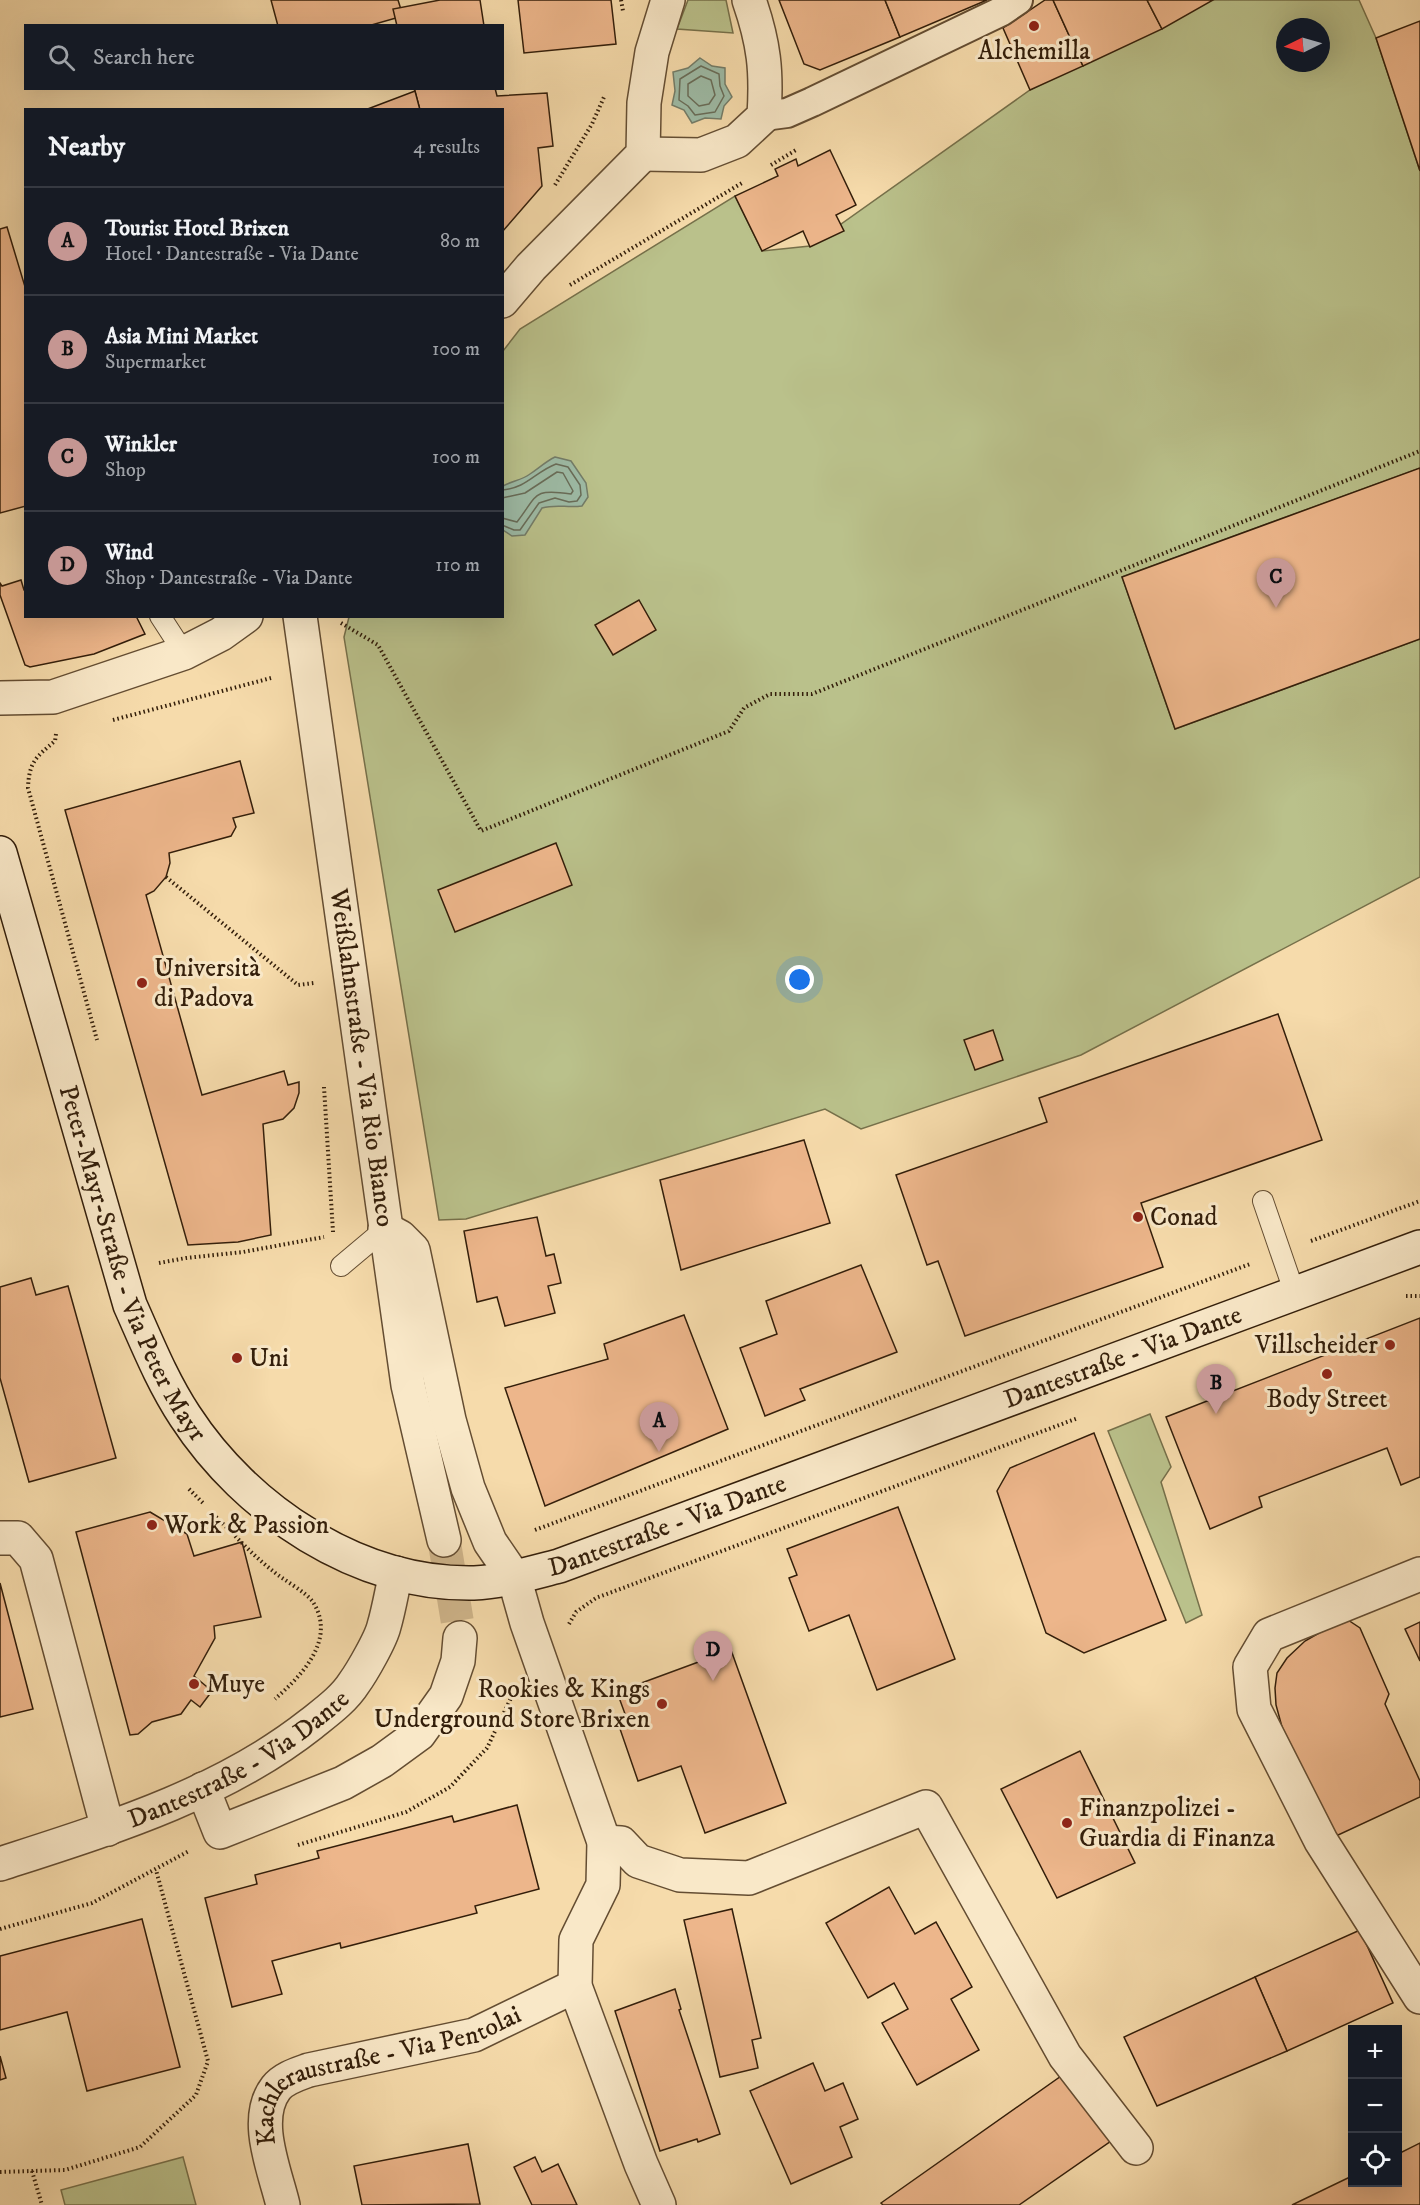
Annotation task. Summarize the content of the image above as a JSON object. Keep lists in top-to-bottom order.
{
  "streets": {
    "street": [
      "Weißlahnstraße - Via Rio Bianco",
      "Peter-Mayr-Straße - Via Peter Mayr",
      "Dantestraße - Via Dante",
      "Kachleraustraße - Via Pentolai"
    ]
  },
  "crossings": [
    ["Weißlahnstraße - Via Rio Bianco", "Dantestraße - Via Dante"],
    ["Peter-Mayr-Straße - Via Peter Mayr", "Dantestraße - Via Dante"]
  ],
  "places": [
    "Alchemilla",
    "Università di Padova",
    "Conad",
    "Villscheider",
    "Uni",
    "Body Street",
    "Work & Passion",
    "Muye",
    "Rookies & Kings Underground Store Brixen",
    "Finanzpolizei - Guardia di Finanza"
  ],
  "north": "left",
  "page": {
    "search": "Search here",
    "heading": ["Nearby", "4 results"],
    "list": [
      {
        "mark": "A",
        "name": "Tourist Hotel Brixen",
        "note": "Hotel · Dantestraße - Via Dante",
        "value": "80 m"
      },
      {
        "mark": "B",
        "name": "Asia Mini Market",
        "note": "Supermarket",
        "value": "100 m"
      },
      {
        "mark": "C",
        "name": "Winkler",
        "note": "Shop",
        "value": "100 m"
      },
      {
        "mark": "D",
        "name": "Wind",
        "note": "Shop · Dantestraße - Via Dante",
        "value": "110 m"
      }
    ],
    "pins": [
      "C",
      "B",
      "A",
      "D"
    ],
    "map_buttons": ["+", "−"]
  }
}
